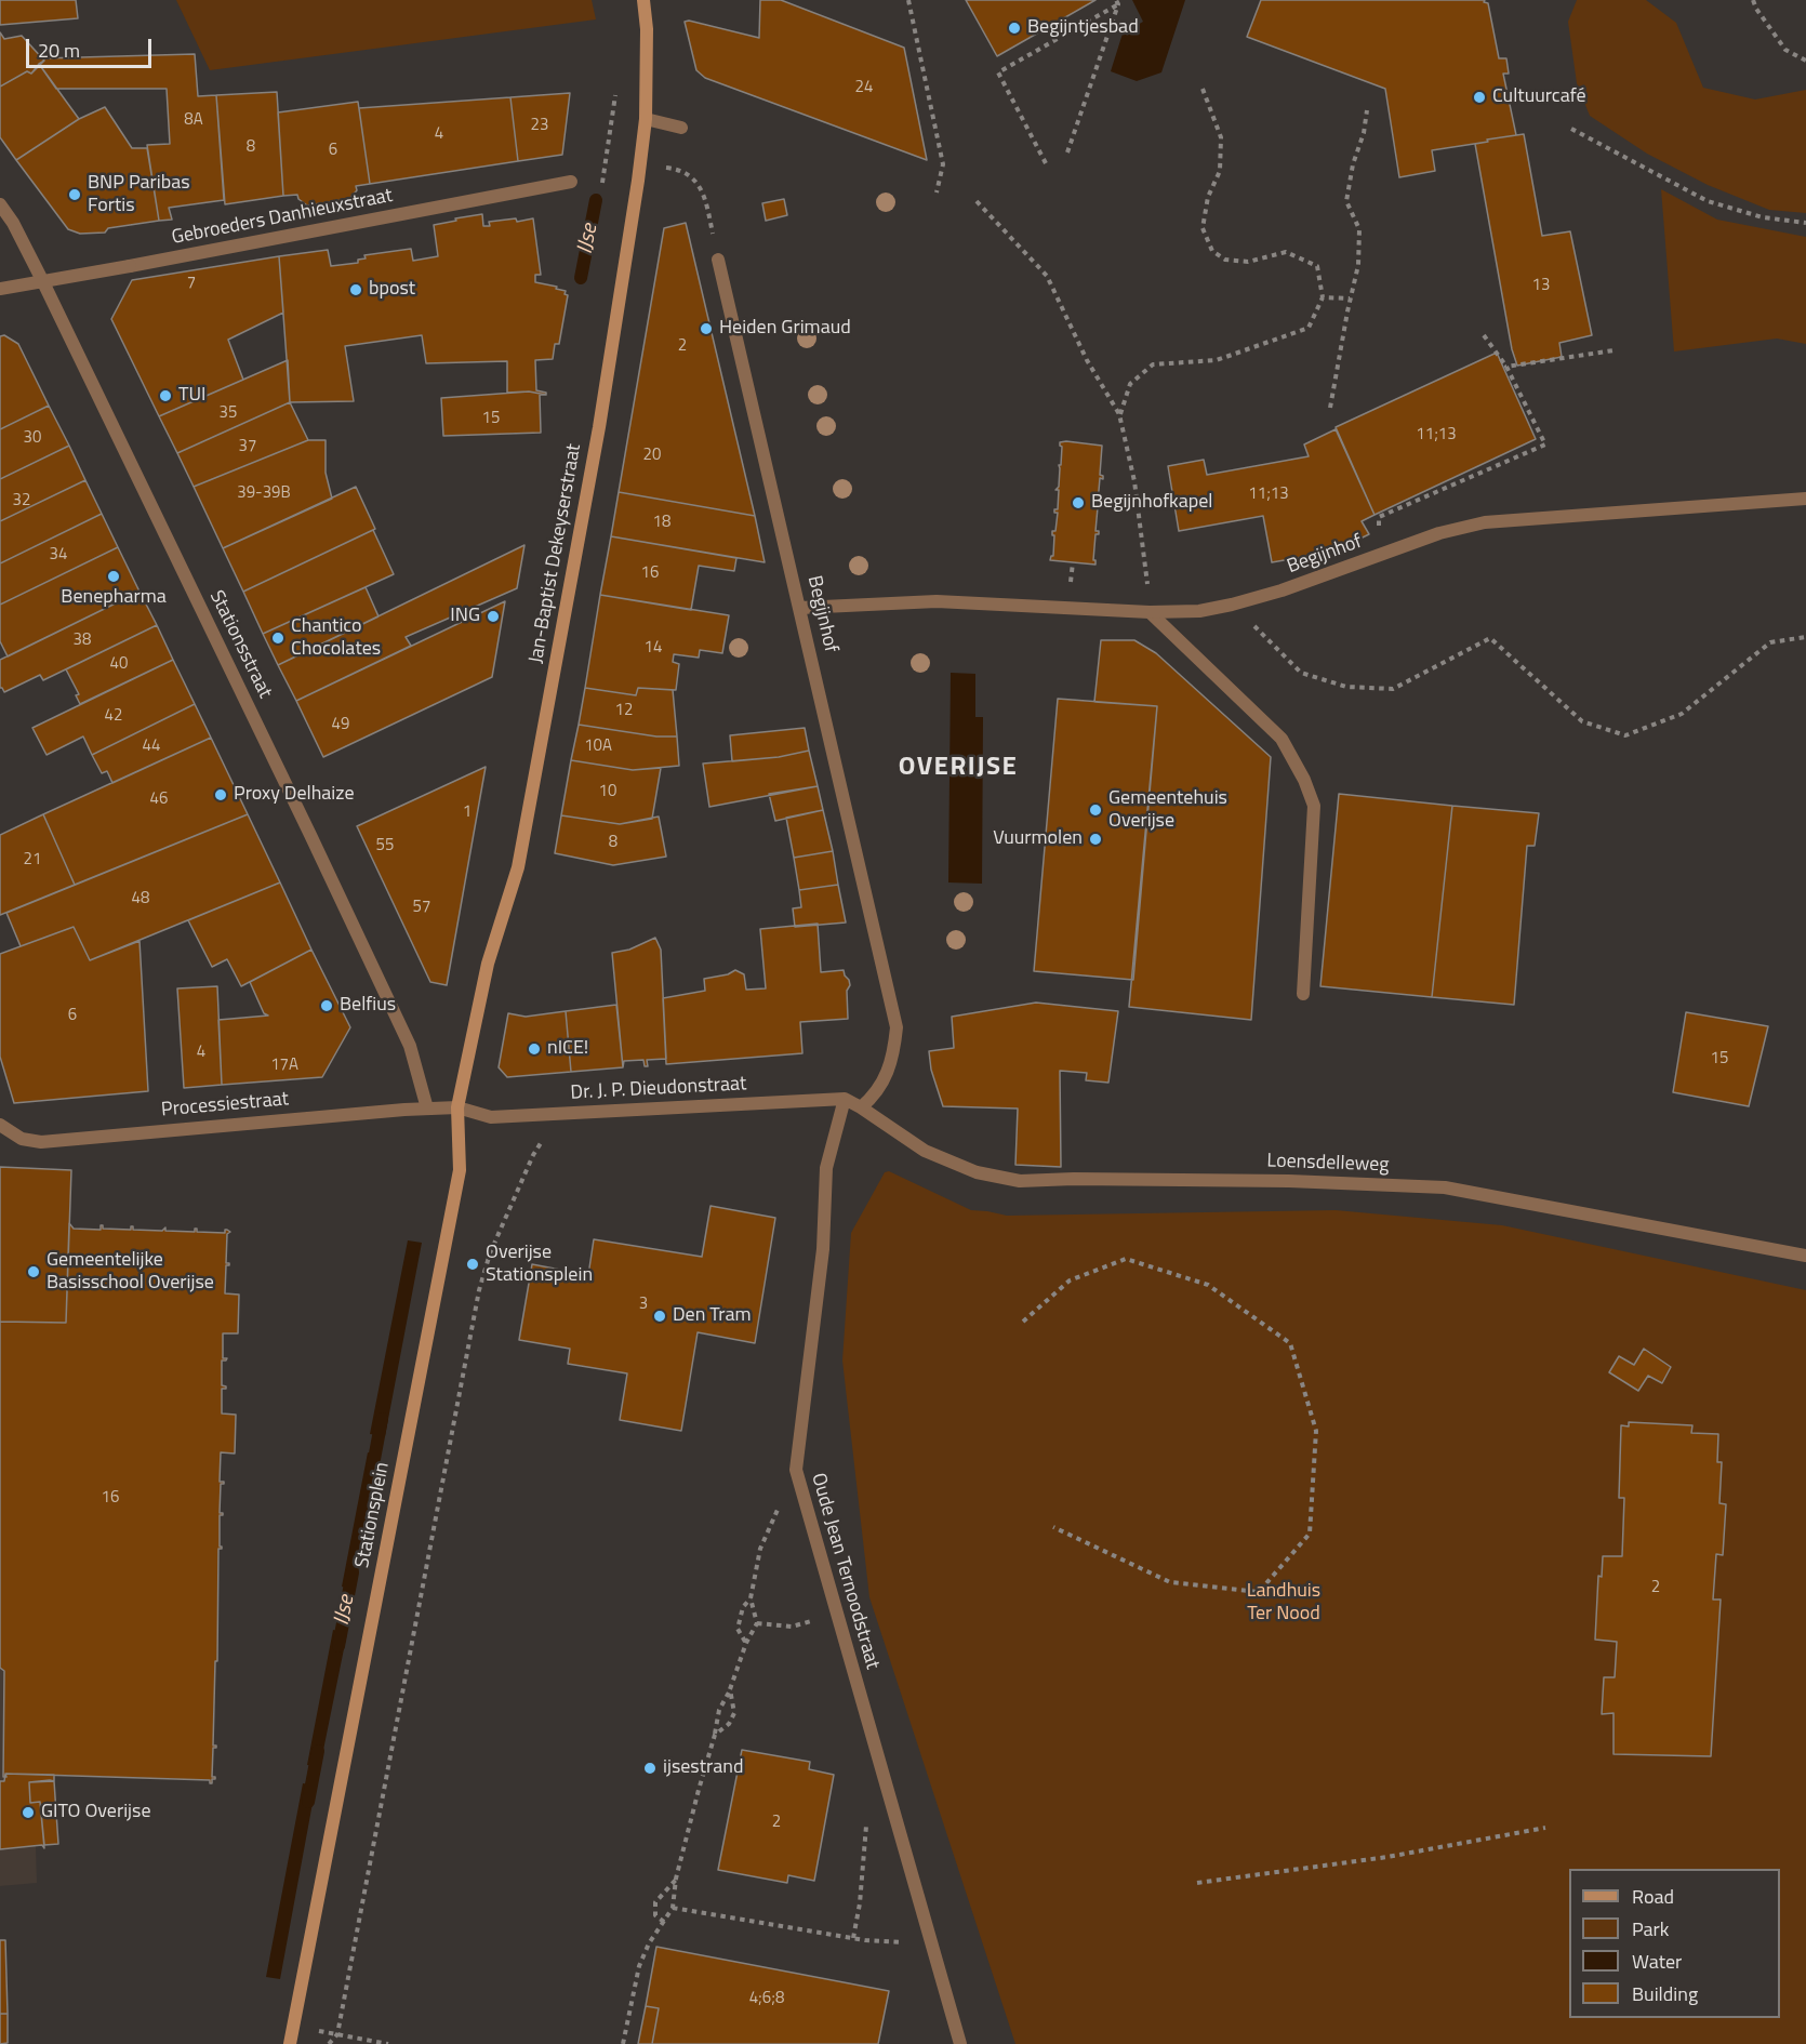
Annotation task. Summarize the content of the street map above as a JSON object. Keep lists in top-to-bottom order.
{
  "streets": {
    "main road": ["Jan-Baptist Dekeyserstraat", "Stationsplein"],
    "street": [
      "Gebroeders Danhieuxstraat",
      "Begijnhof",
      "Stationsstraat",
      "Dr. J. P. Dieudonstraat",
      "Processiestraat",
      "Loensdelleweg",
      "Oude Jean Ternoodstraat"
    ]
  },
  "crossings": [
    ["Gebroeders Danhieuxstraat", "Stationsstraat"],
    ["Jan-Baptist Dekeyserstraat", "Dr. J. P. Dieudonstraat"],
    ["Jan-Baptist Dekeyserstraat", "Processiestraat"],
    ["Jan-Baptist Dekeyserstraat", "Stationsplein"],
    ["Begijnhof", "Loensdelleweg"],
    ["Stationsstraat", "Processiestraat"],
    ["Dr. J. P. Dieudonstraat", "Processiestraat"],
    ["Dr. J. P. Dieudonstraat", "Stationsplein"],
    ["Dr. J. P. Dieudonstraat", "Oude Jean Ternoodstraat"],
    ["Processiestraat", "Stationsplein"]
  ],
  "districts": ["OVERIJSE"],
  "water": ["IJse"],
  "parks": ["Landhuis Ter Nood"],
  "places": [
    "Begijntjesbad",
    "Cultuurcafé",
    "BNP Paribas Fortis",
    "bpost",
    "Heiden Grimaud",
    "TUI",
    "Begijnhofkapel",
    "Benepharma",
    "ING",
    "Chantico Chocolates",
    "Proxy Delhaize",
    "Gemeentehuis Overijse",
    "Vuurmolen",
    "Belfius",
    "nICE!",
    "Overijse Stationsplein",
    "Gemeentelijke Basisschool Overijse",
    "Den Tram",
    "ijsestrand",
    "GITO Overijse"
  ],
  "house_numbers": [
    "24",
    "8A",
    "23",
    "4",
    "8",
    "6",
    "7",
    "13",
    "2",
    "35",
    "15",
    "11;13",
    "30",
    "37",
    "20",
    "39-39B",
    "11;13",
    "32",
    "18",
    "34",
    "16",
    "38",
    "14",
    "40",
    "12",
    "42",
    "49",
    "44",
    "10A",
    "10",
    "46",
    "1",
    "8",
    "55",
    "21",
    "48",
    "57",
    "6",
    "4",
    "15",
    "17A",
    "3",
    "16",
    "2",
    "2",
    "4;6;8"
  ],
  "legend": [
    "Road",
    "Park",
    "Water",
    "Building"
  ],
  "scale_bar": "20 m"
}
